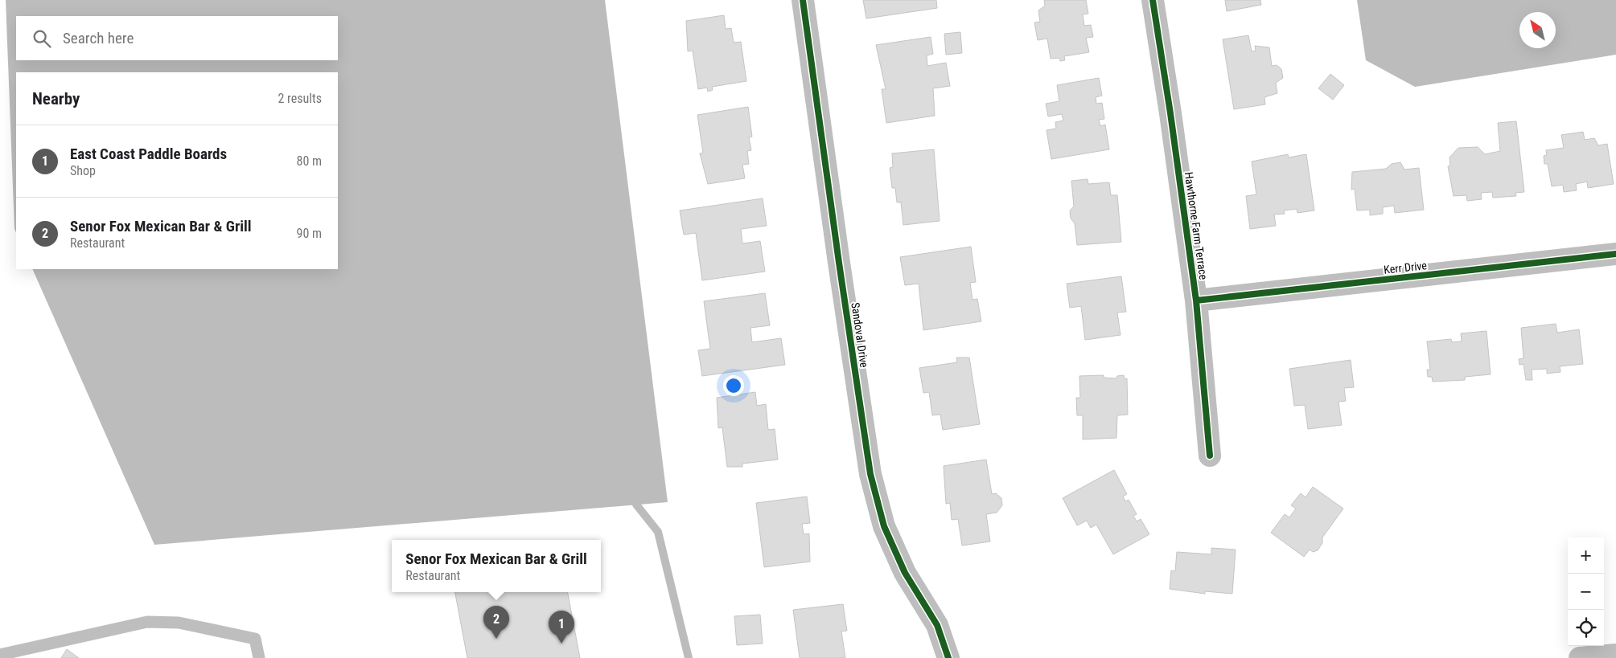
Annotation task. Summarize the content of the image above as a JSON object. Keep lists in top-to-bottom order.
{
  "streets": {
    "street": ["Hawthorne Farm Terrace", "Kerr Drive", "Sandoval Drive"]
  },
  "crossings": [
    ["Hawthorne Farm Terrace", "Kerr Drive"]
  ],
  "north": "top left",
  "page": {
    "search": "Search here",
    "heading": ["Nearby", "2 results"],
    "list": [
      {
        "mark": "1",
        "name": "East Coast Paddle Boards",
        "note": "Shop",
        "value": "80 m"
      },
      {
        "mark": "2",
        "name": "Senor Fox Mexican Bar & Grill",
        "note": "Restaurant",
        "value": "90 m"
      }
    ],
    "map_buttons": ["+", "−"],
    "popup": ["Senor Fox Mexican Bar & Grill", "Restaurant"],
    "pins": ["2", "1"]
  }
}
